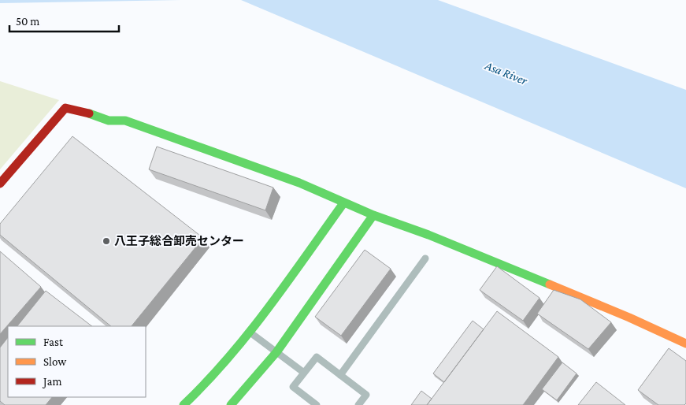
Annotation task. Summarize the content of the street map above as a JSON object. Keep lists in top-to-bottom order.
{
  "water": ["Asa River"],
  "places": ["八王子総合卸売センター"],
  "legend": ["Fast", "Slow", "Jam"],
  "scale_bar": "50 m"
}
